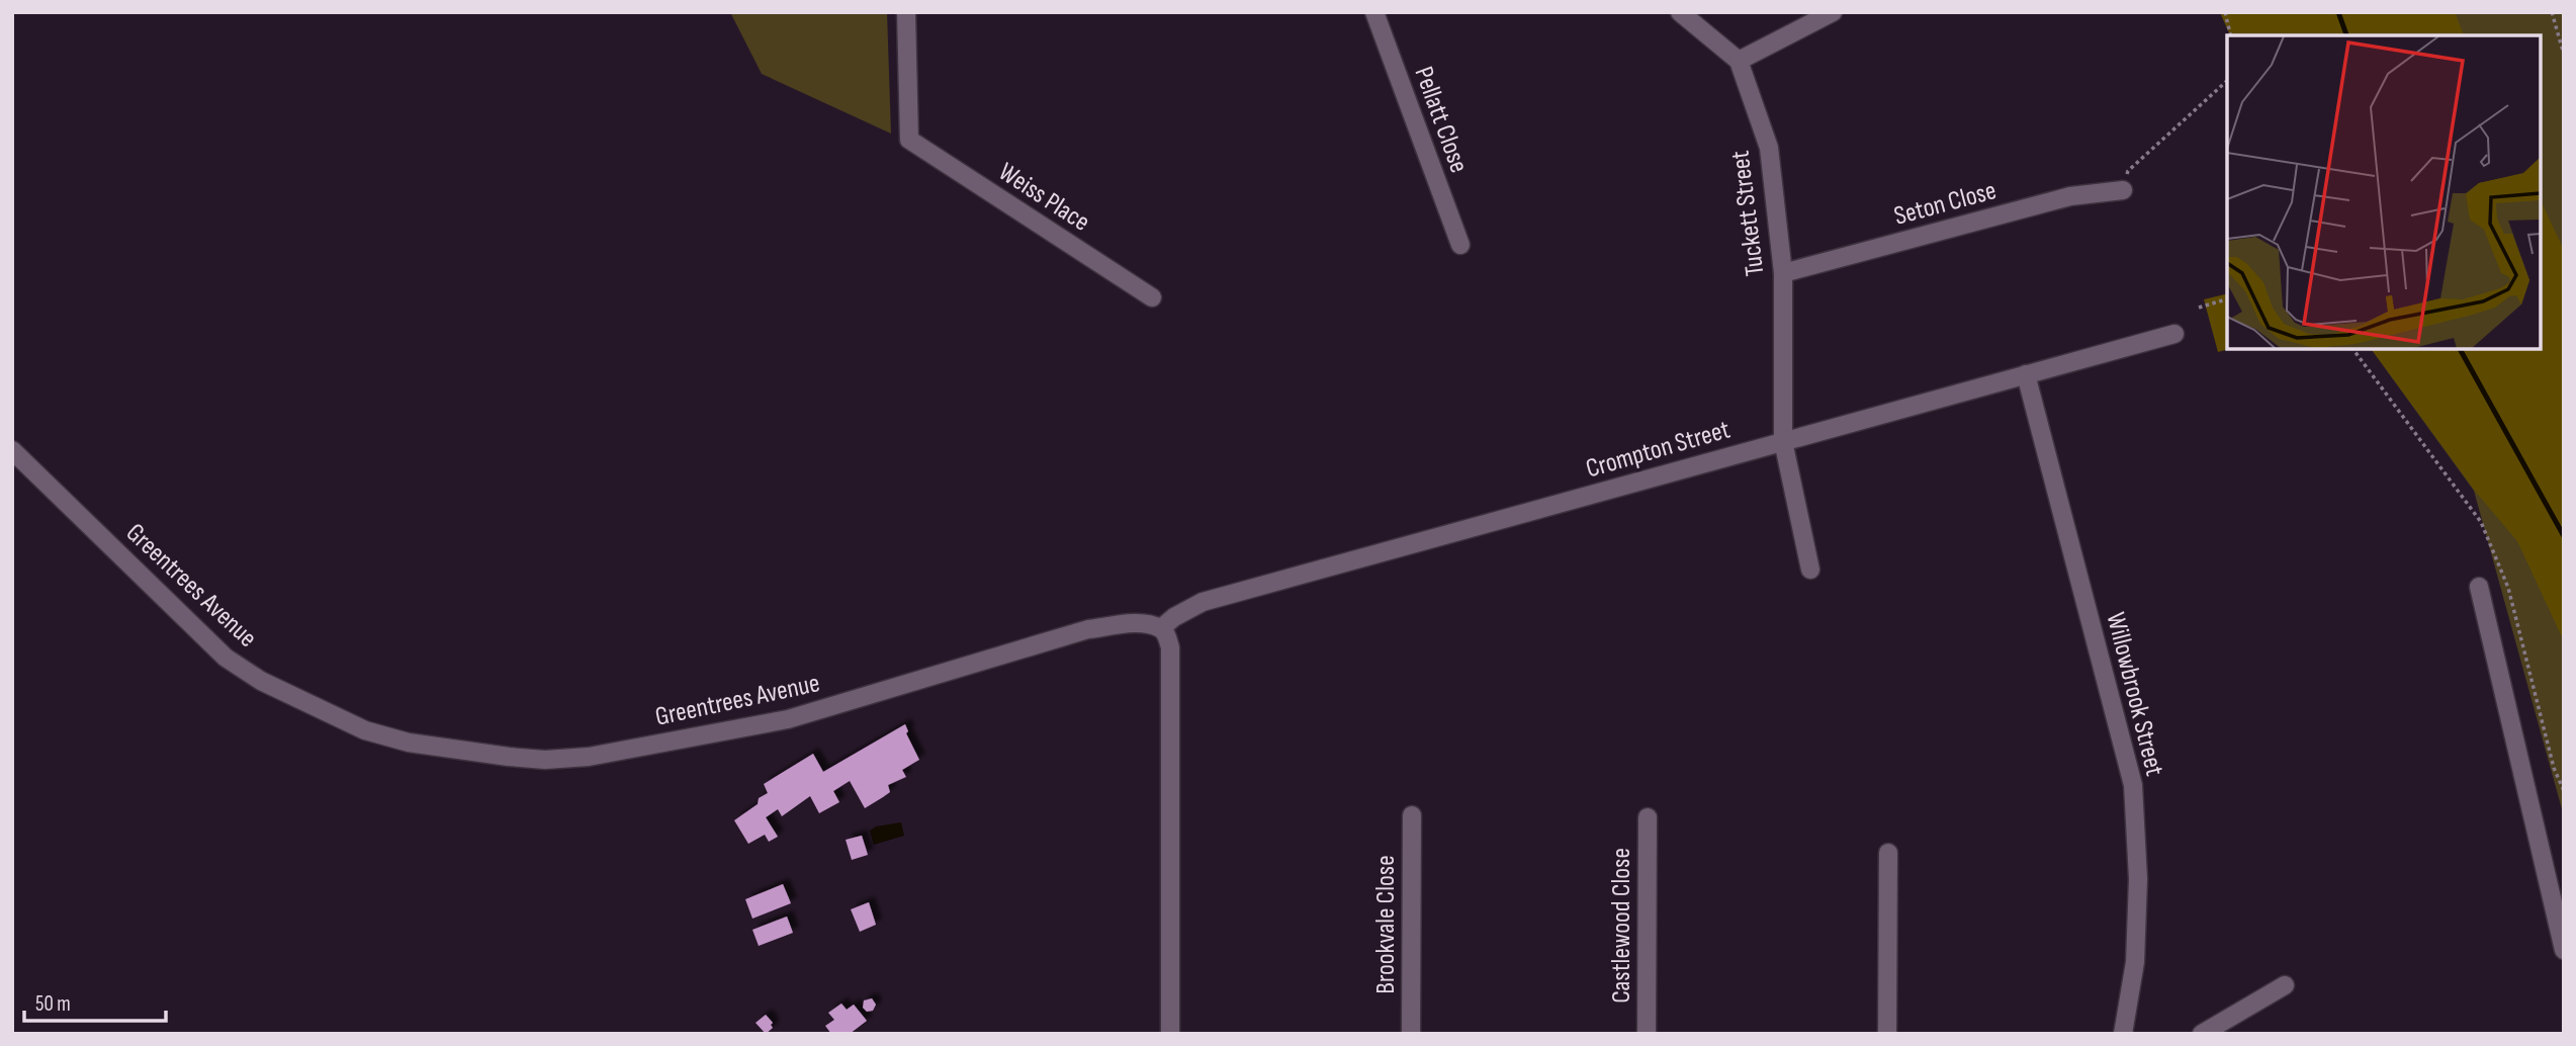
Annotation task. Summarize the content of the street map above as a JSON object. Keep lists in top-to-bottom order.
{
  "streets": {
    "street": [
      "Pellatt Close",
      "Weiss Place",
      "Seton Close",
      "Tuckett Street",
      "Crompton Street",
      "Greentrees Avenue",
      "Willowbrook Street",
      "Brookvale Close",
      "Castlewood Close"
    ]
  },
  "crossings": [
    ["Seton Close", "Tuckett Street"],
    ["Tuckett Street", "Crompton Street"],
    ["Crompton Street", "Greentrees Avenue"],
    ["Crompton Street", "Willowbrook Street"]
  ],
  "scale_bar": "50 m"
}
